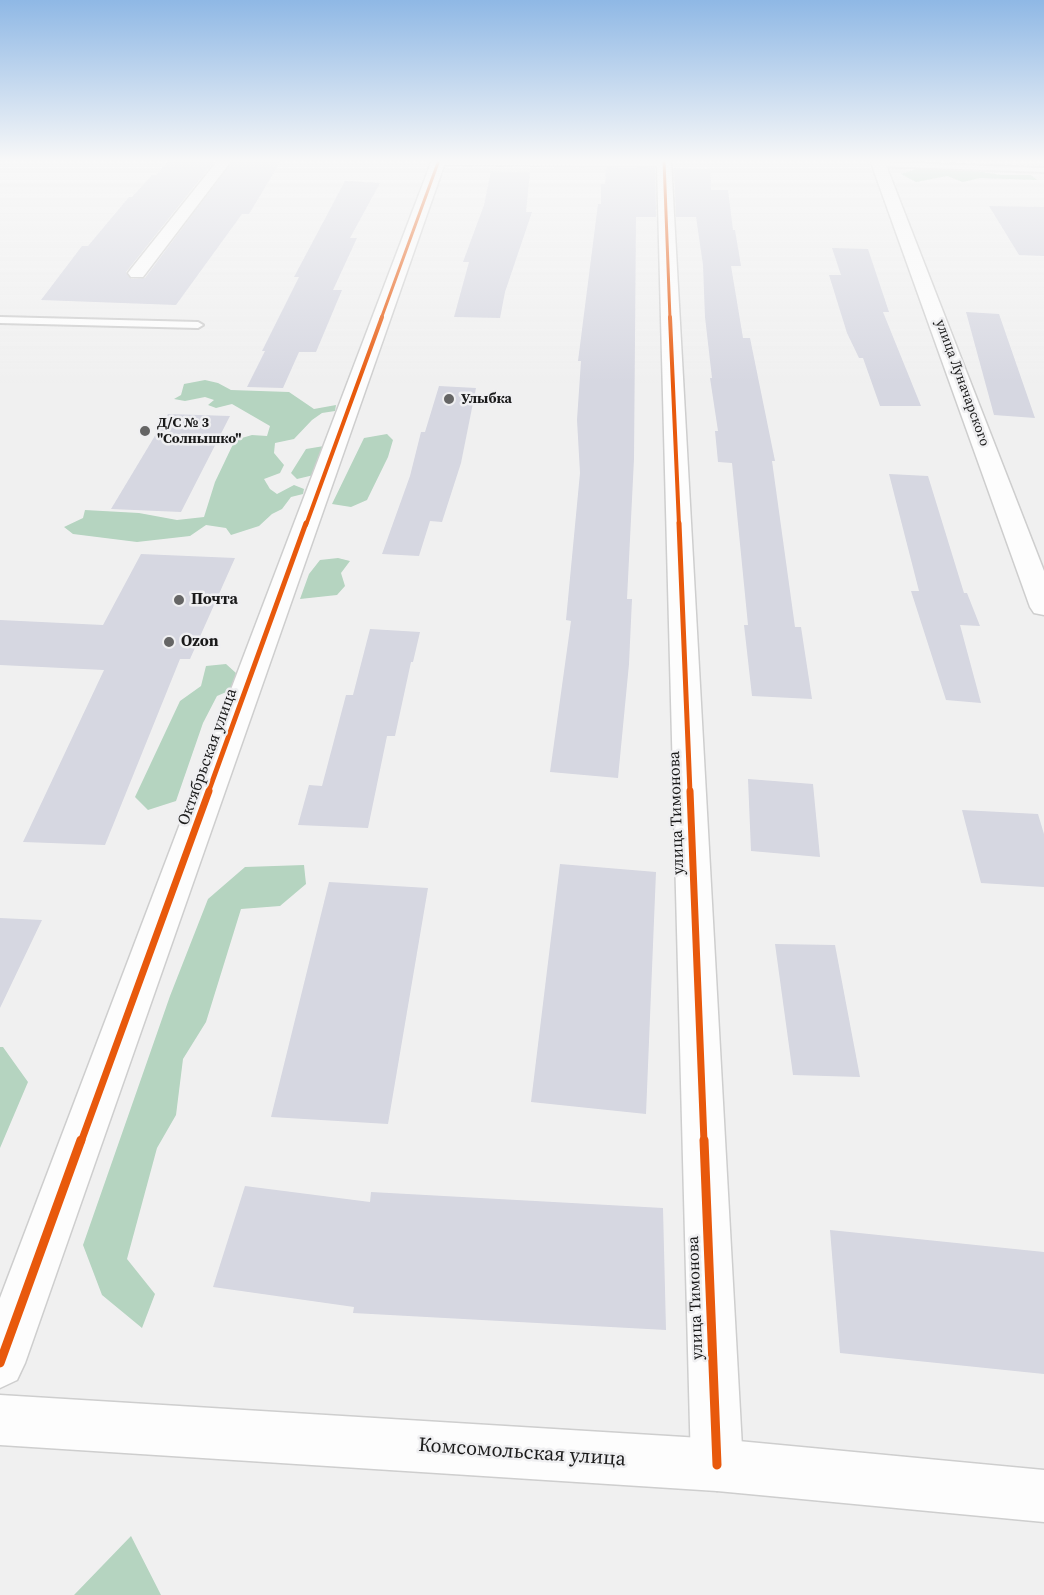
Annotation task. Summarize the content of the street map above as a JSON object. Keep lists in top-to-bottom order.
{
  "streets": {
    "street": [
      "улица Луначарского",
      "Октябрьская улица",
      "улица Тимонова",
      "Комсомольская улица"
    ]
  },
  "crossings": [
    ["улица Тимонова", "Комсомольская улица"]
  ],
  "places": [
    "Улыбка",
    "Д/С № 3 \"Солнышко\"",
    "Почта",
    "Ozon"
  ]
}
